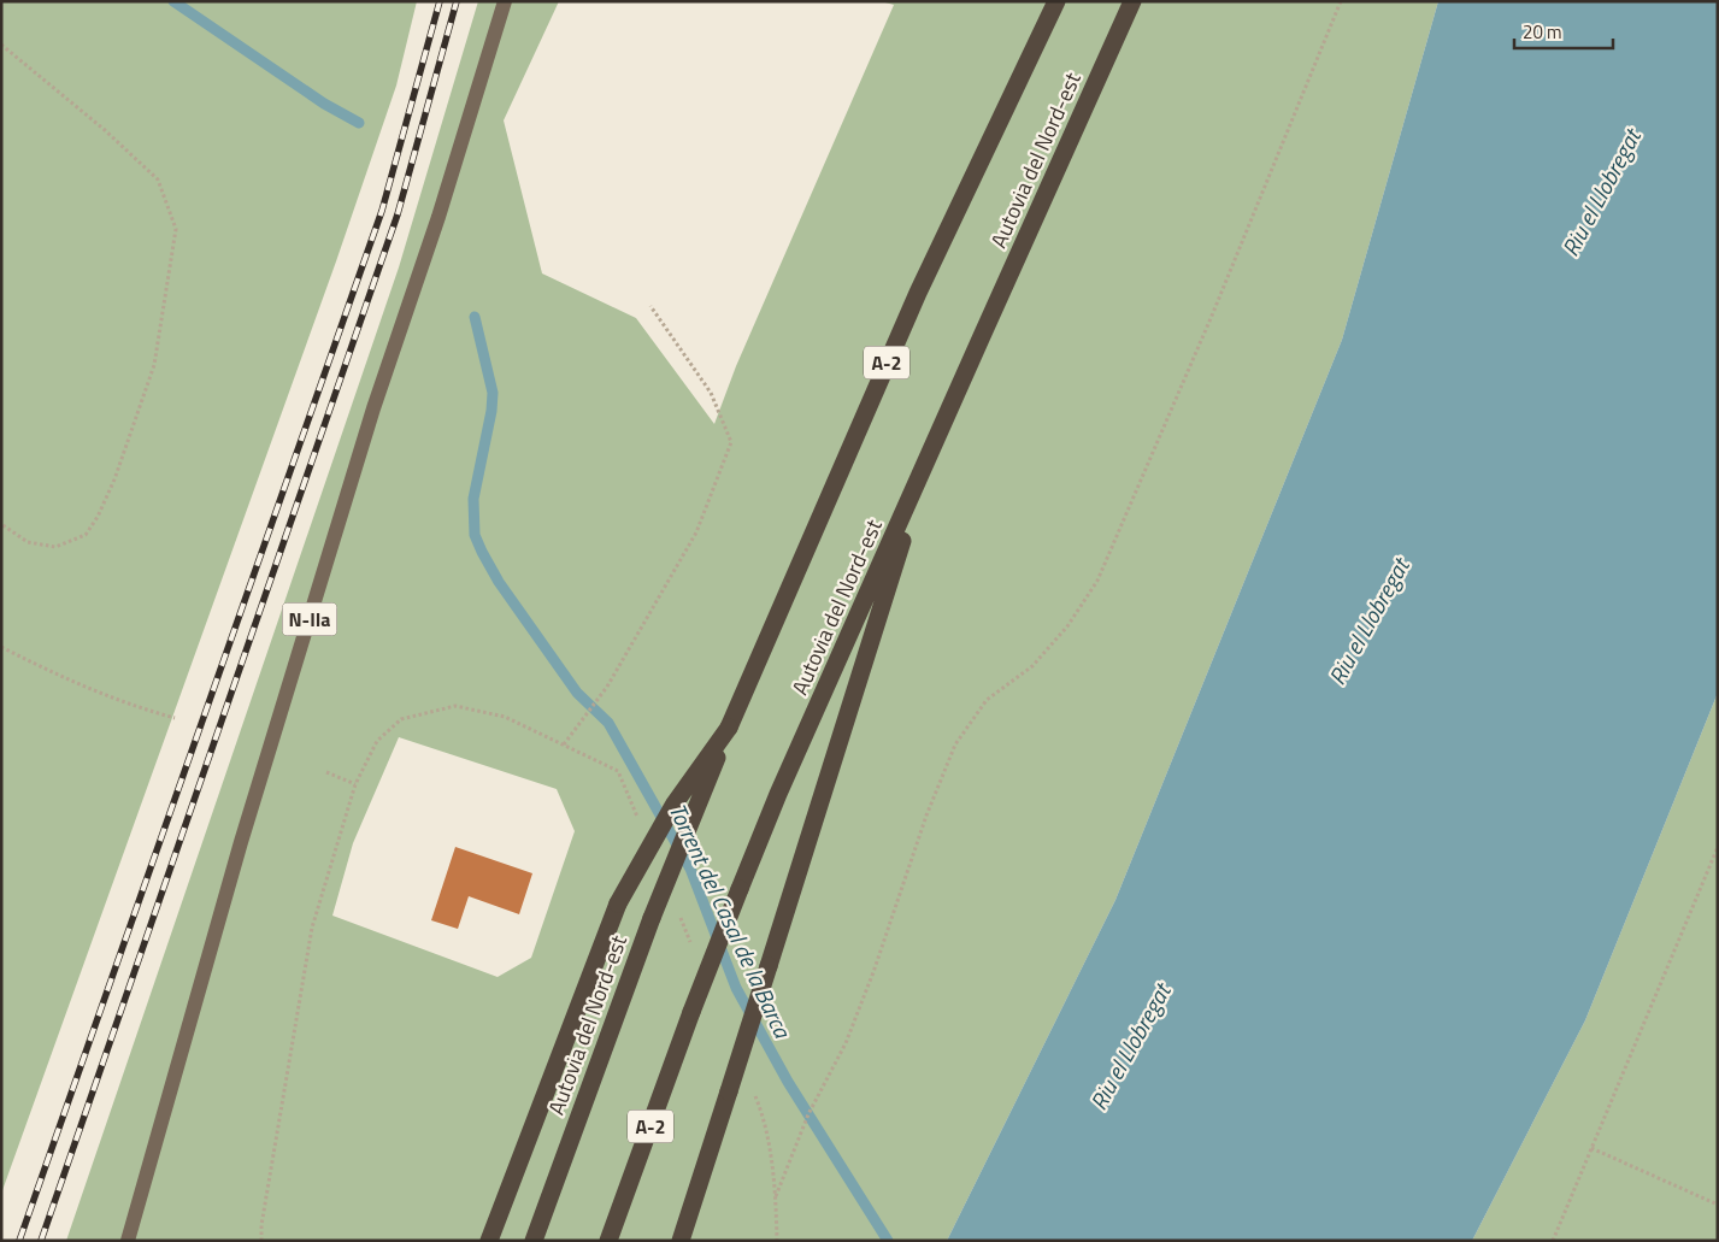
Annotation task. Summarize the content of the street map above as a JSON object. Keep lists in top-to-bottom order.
{
  "streets": {
    "highway": ["Autovia del Nord-est", "A-2"],
    "main road": ["N-IIa"]
  },
  "water": ["Riu el Llobregat", "Torrent del Casal de la Barca"],
  "scale_bar": "20 m"
}
